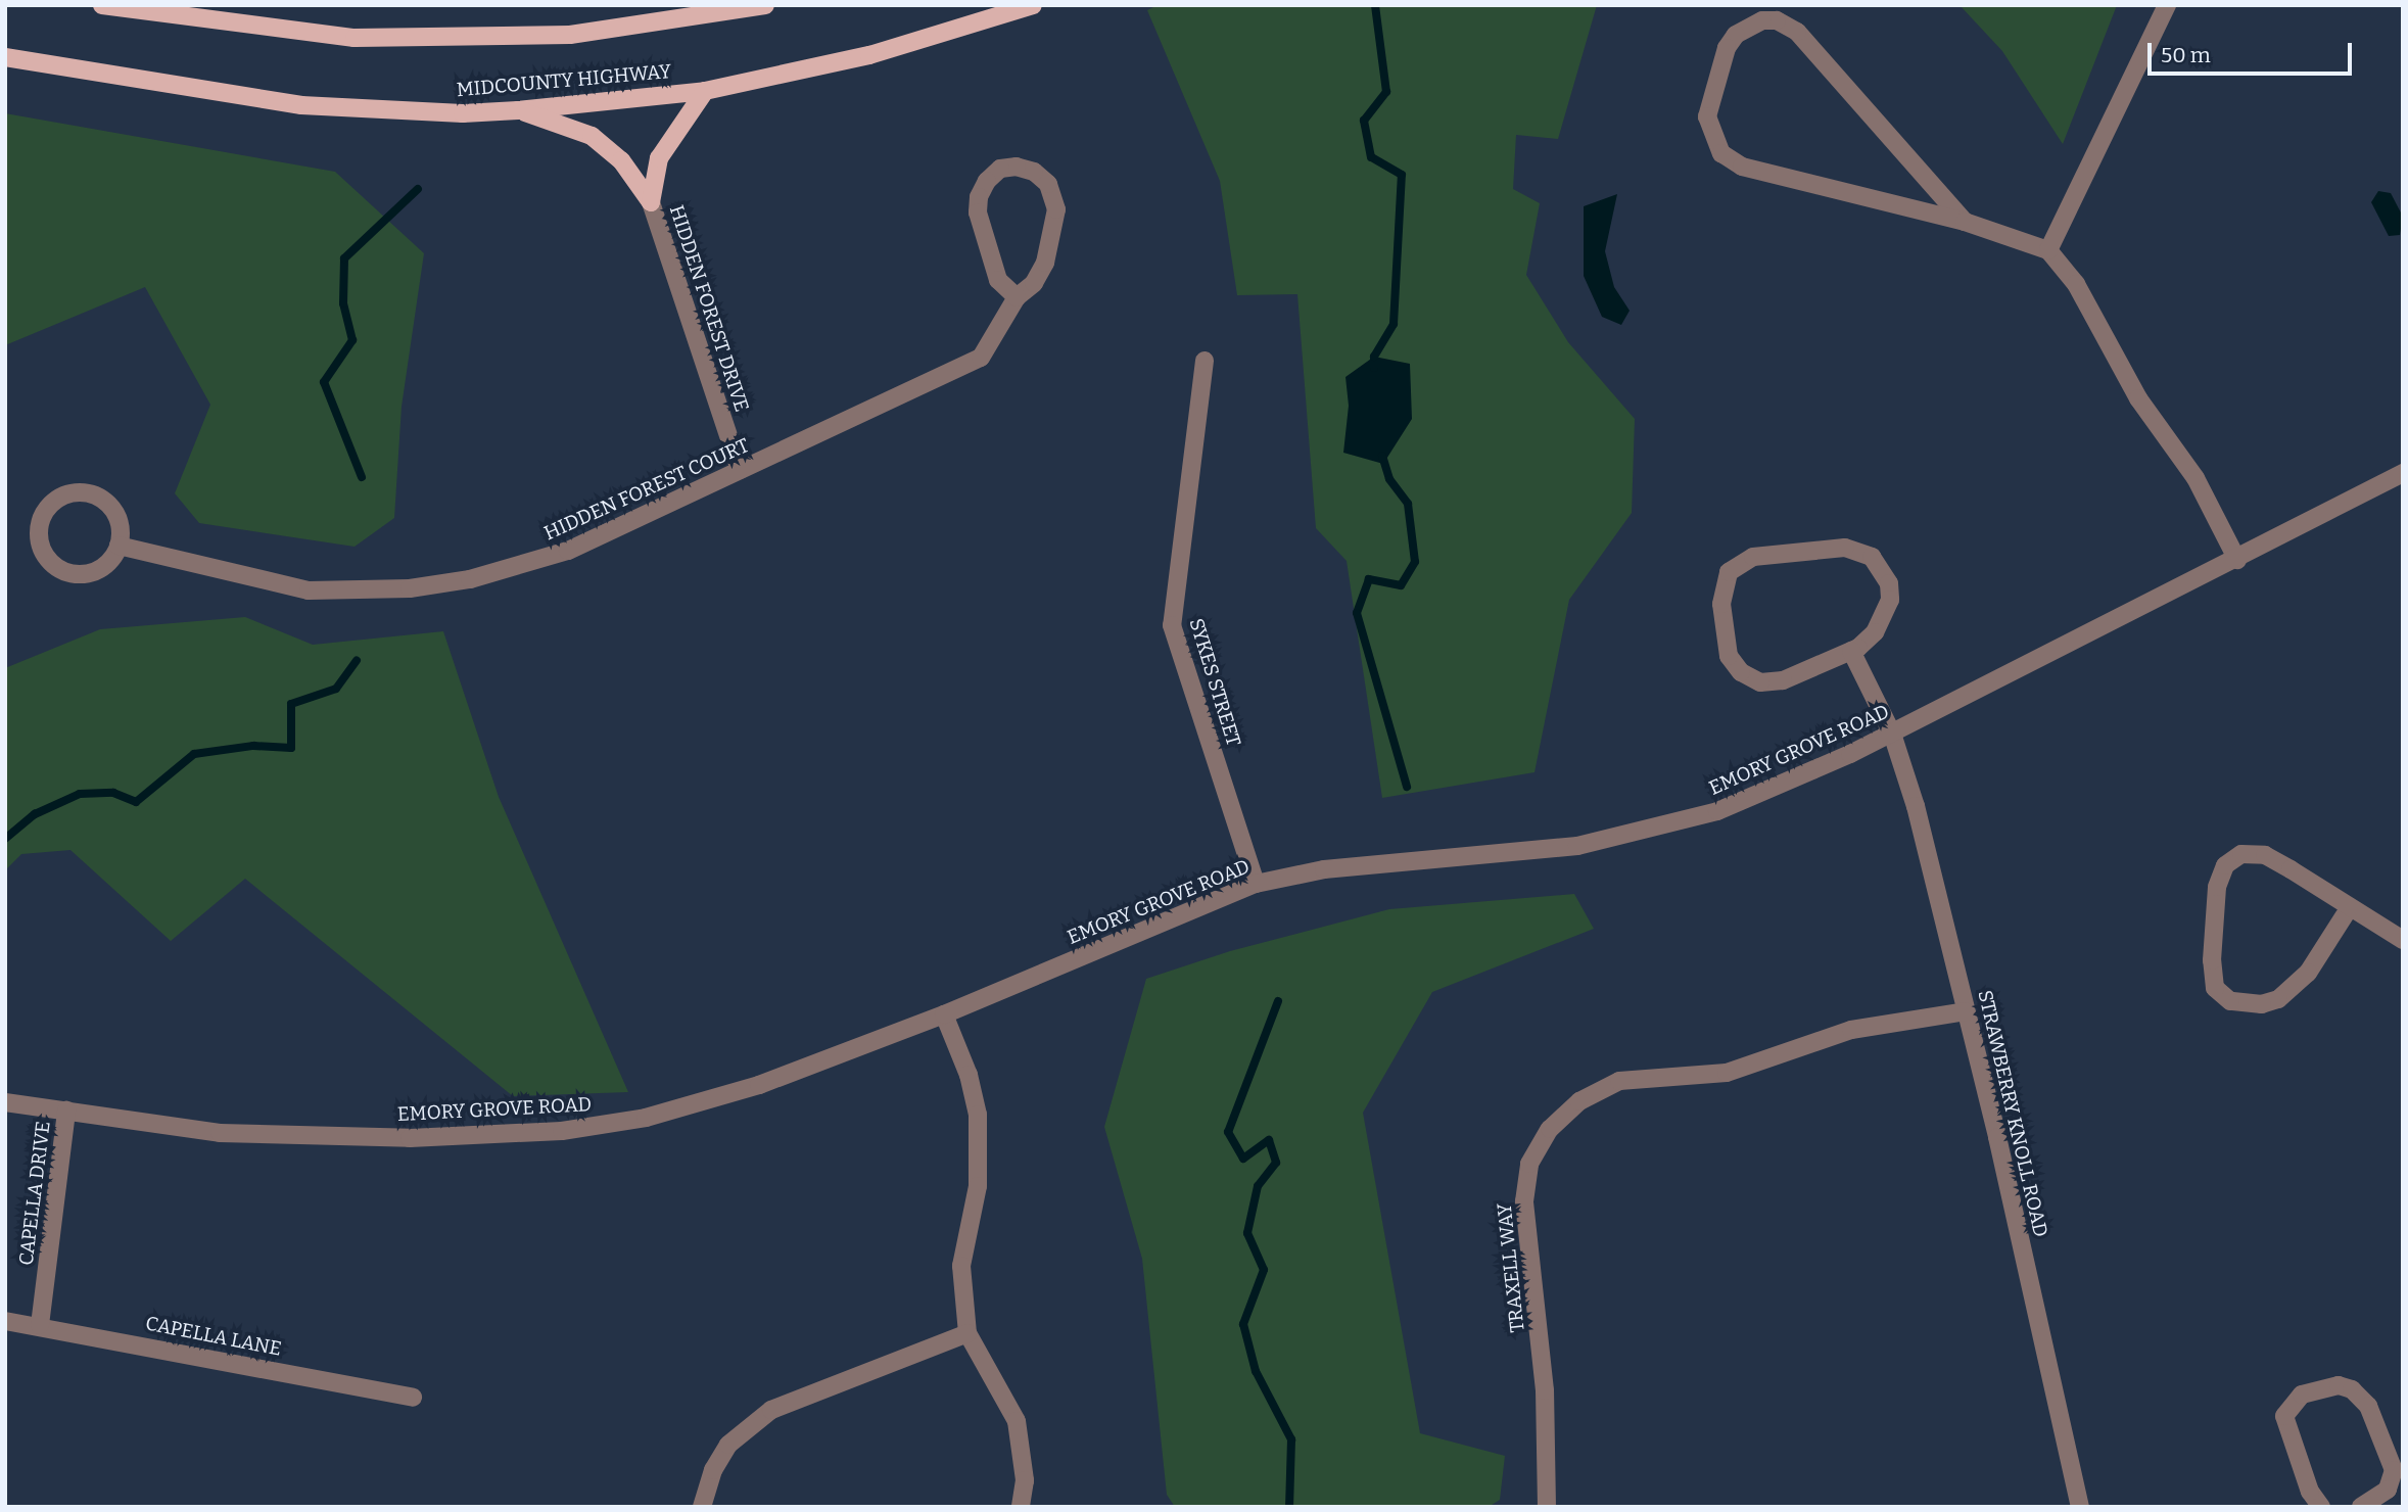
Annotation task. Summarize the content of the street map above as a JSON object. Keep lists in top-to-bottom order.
{
  "streets": {
    "main road": ["MIDCOUNTY HIGHWAY"],
    "street": [
      "HIDDEN FOREST DRIVE",
      "HIDDEN FOREST COURT",
      "SYKES STREET",
      "EMORY GROVE ROAD",
      "STRAWBERRY KNOLL ROAD",
      "CAPELLA DRIVE",
      "TRAXELL WAY",
      "CAPELLA LANE"
    ]
  },
  "crossings": [
    ["HIDDEN FOREST DRIVE", "HIDDEN FOREST COURT"],
    ["SYKES STREET", "EMORY GROVE ROAD"],
    ["EMORY GROVE ROAD", "STRAWBERRY KNOLL ROAD"],
    ["EMORY GROVE ROAD", "CAPELLA DRIVE"],
    ["STRAWBERRY KNOLL ROAD", "TRAXELL WAY"],
    ["CAPELLA DRIVE", "CAPELLA LANE"]
  ],
  "scale_bar": "50 m"
}
